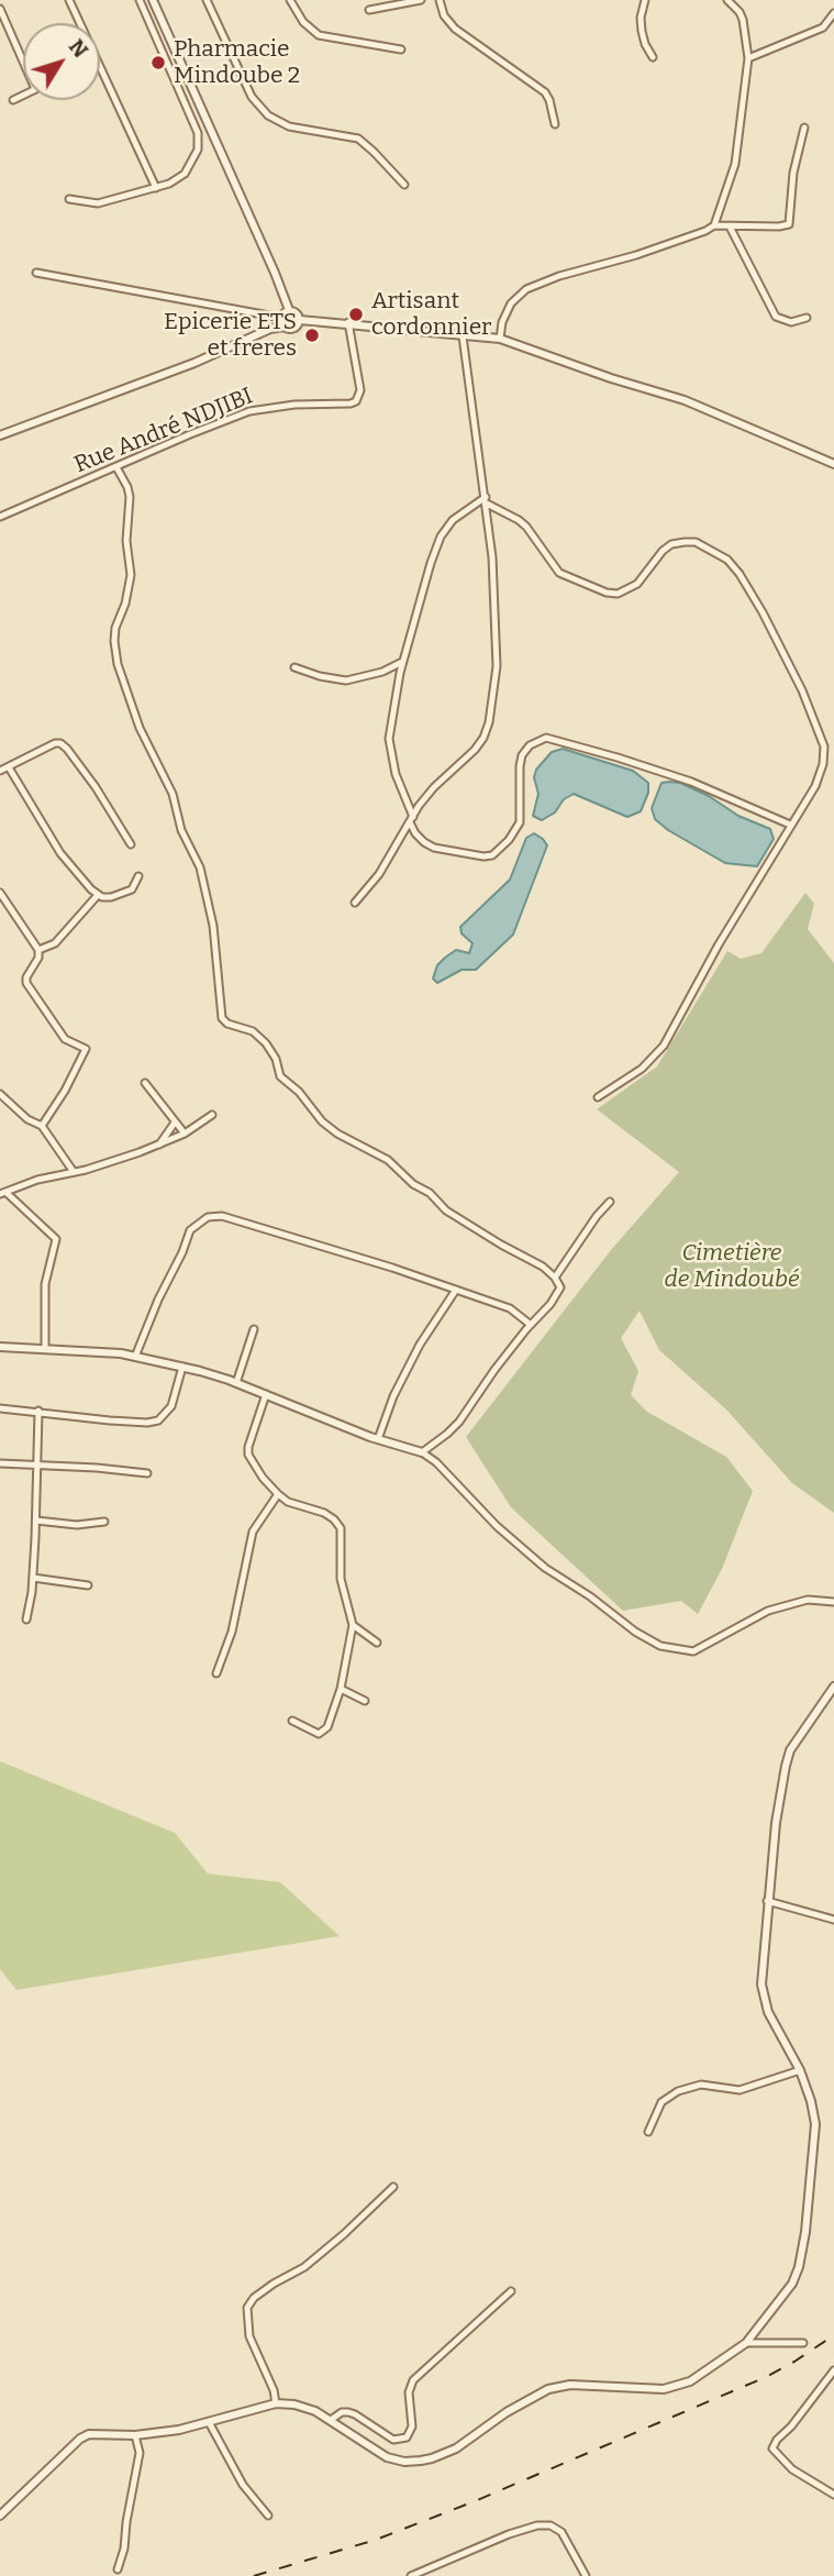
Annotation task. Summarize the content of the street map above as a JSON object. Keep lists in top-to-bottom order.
{
  "streets": {
    "street": ["Rue André NDJIBI"]
  },
  "parks": ["Cimetière de Mindoubé"],
  "places": ["Pharmacie Mindoube 2", "Artisant cordonnier", "Epicerie ETS et freres"],
  "north": "top right"
}
